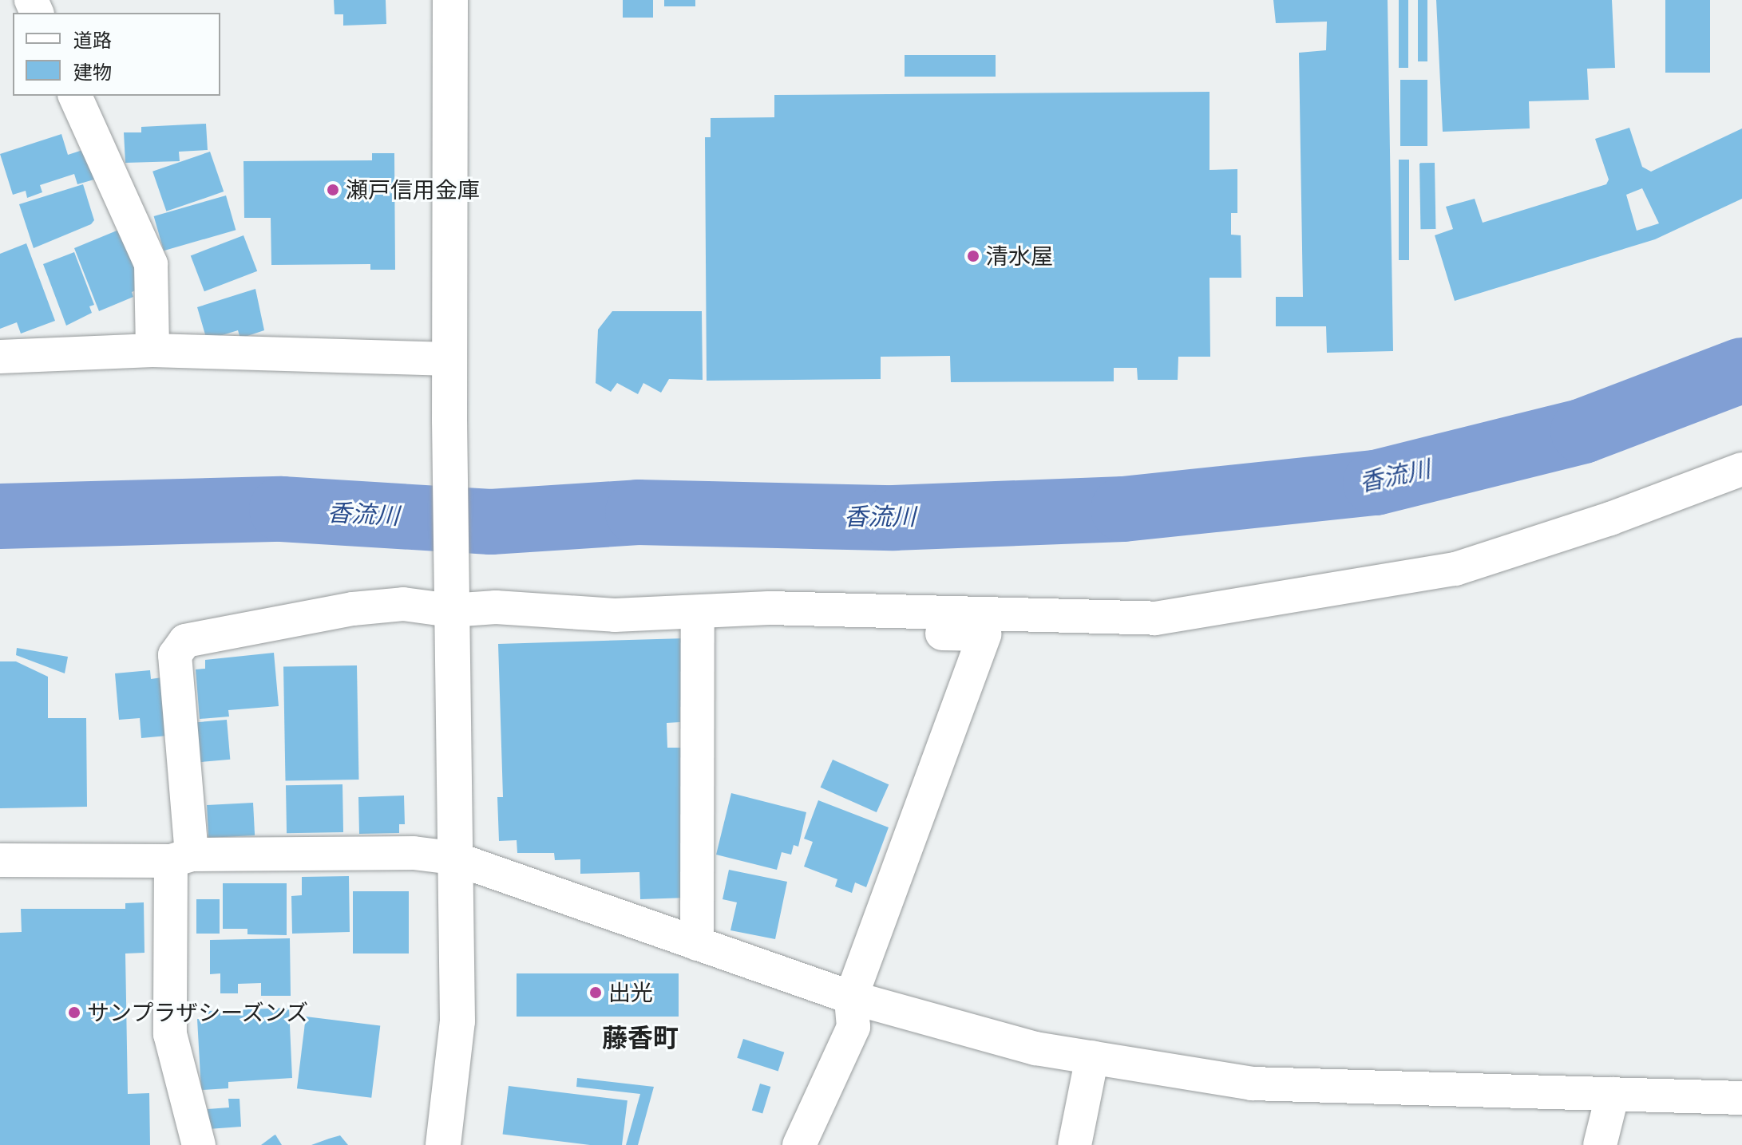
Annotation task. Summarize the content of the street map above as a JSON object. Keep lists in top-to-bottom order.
{
  "districts": ["藤香町"],
  "water": ["香流川"],
  "places": [
    "瀬戸信用金庫",
    "清水屋",
    "出光",
    "サンプラザシーズンズ"
  ],
  "legend": ["道路", "建物"]
}
